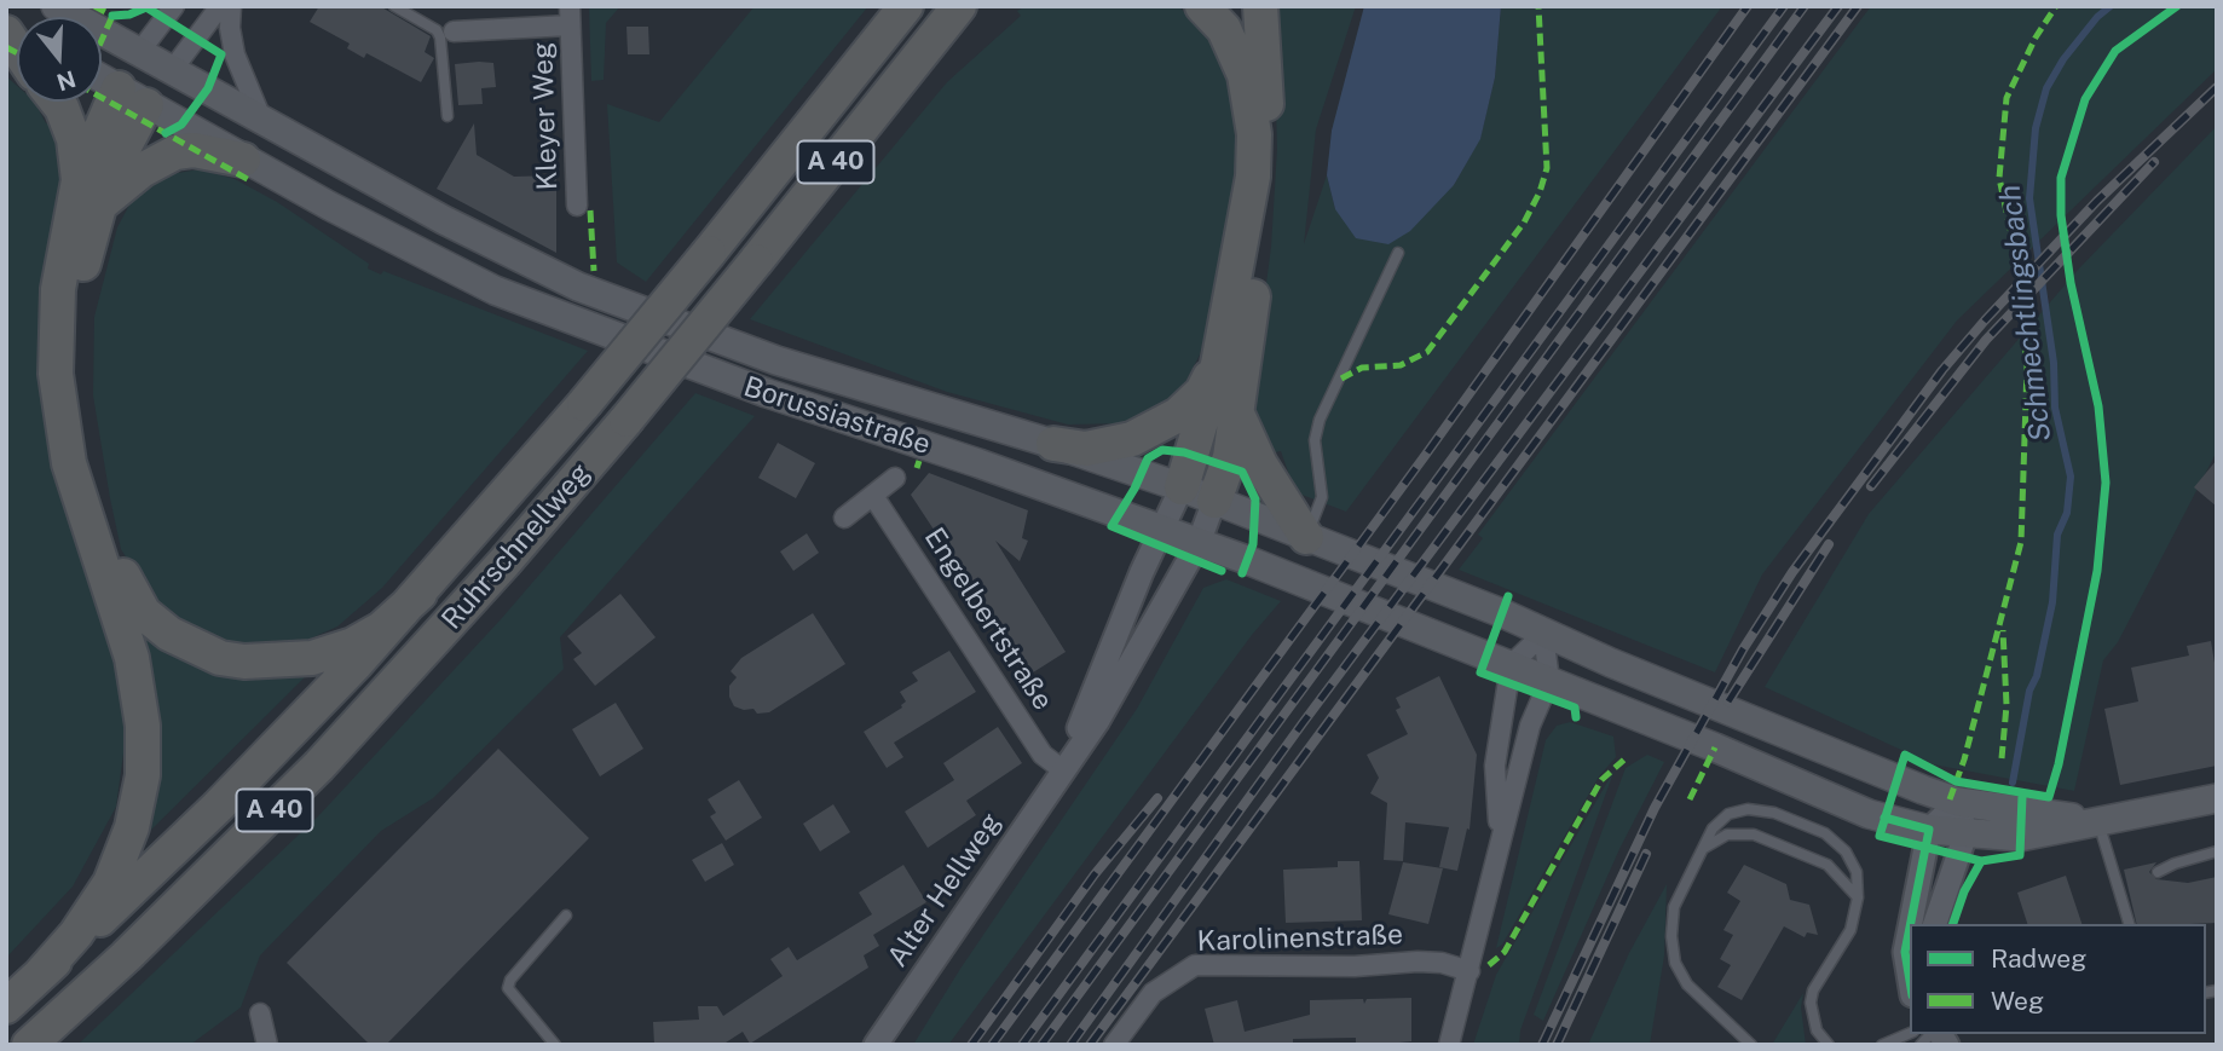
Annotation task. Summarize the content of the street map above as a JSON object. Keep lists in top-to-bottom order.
{
  "streets": {
    "highway": ["A 40", "Ruhrschnellweg"],
    "main road": ["Borussiastraße"],
    "street": [
      "Kleyer Weg",
      "Engelbertstraße",
      "Alter Hellweg",
      "Karolinenstraße"
    ]
  },
  "crossings": [
    ["Borussiastraße", "Alter Hellweg"],
    ["Engelbertstraße", "Alter Hellweg"]
  ],
  "water": ["Schmechtlingsbach"],
  "legend": ["Radweg", "Weg"],
  "north": "bottom"
}
